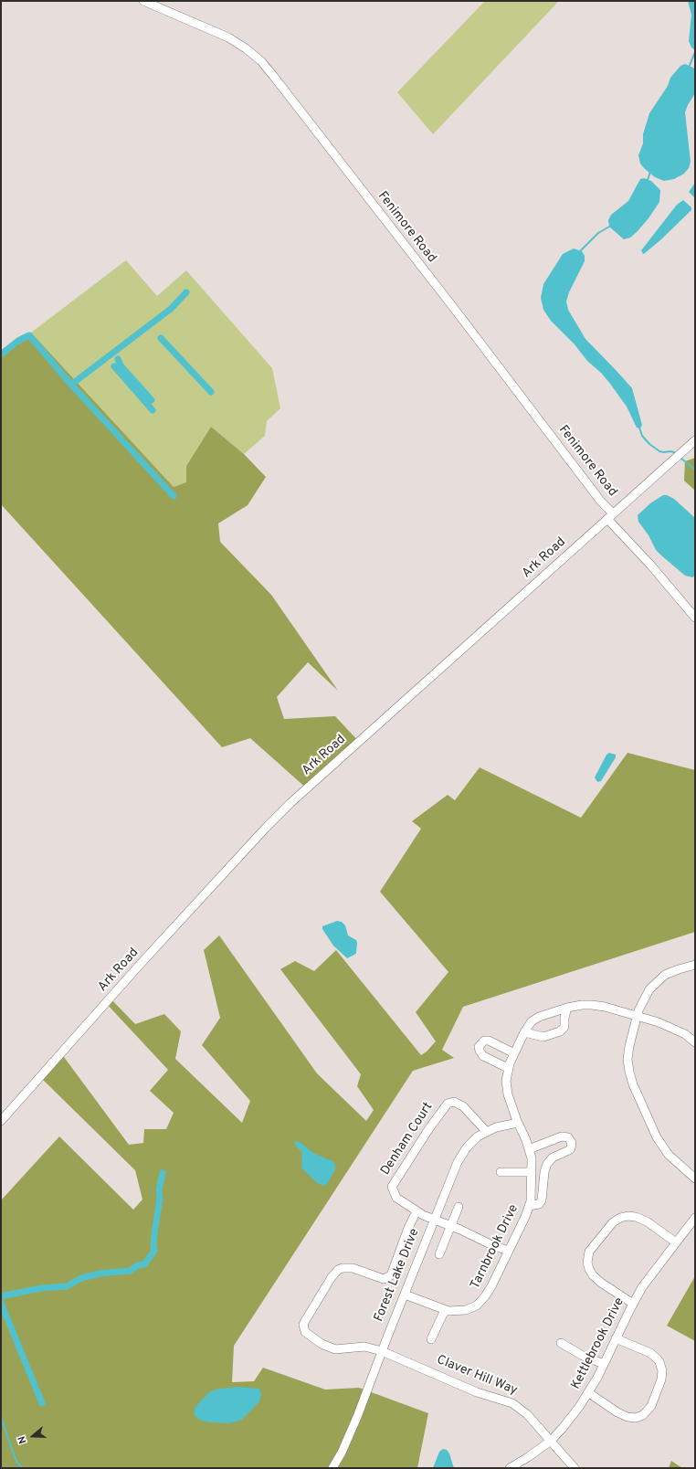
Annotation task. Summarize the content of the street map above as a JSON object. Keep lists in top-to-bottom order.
{
  "streets": {
    "street": [
      "Fenimore Road",
      "Ark Road",
      "Denham Court",
      "Tarnbrook Drive",
      "Forest Lake Drive",
      "Kettlebrook Drive",
      "Claver Hill Way"
    ]
  },
  "crossings": [
    ["Fenimore Road", "Ark Road"],
    ["Denham Court", "Tarnbrook Drive"],
    ["Denham Court", "Forest Lake Drive"],
    ["Denham Court", "Claver Hill Way"],
    ["Tarnbrook Drive", "Forest Lake Drive"],
    ["Forest Lake Drive", "Claver Hill Way"],
    ["Kettlebrook Drive", "Claver Hill Way"]
  ],
  "north": "left"
}
